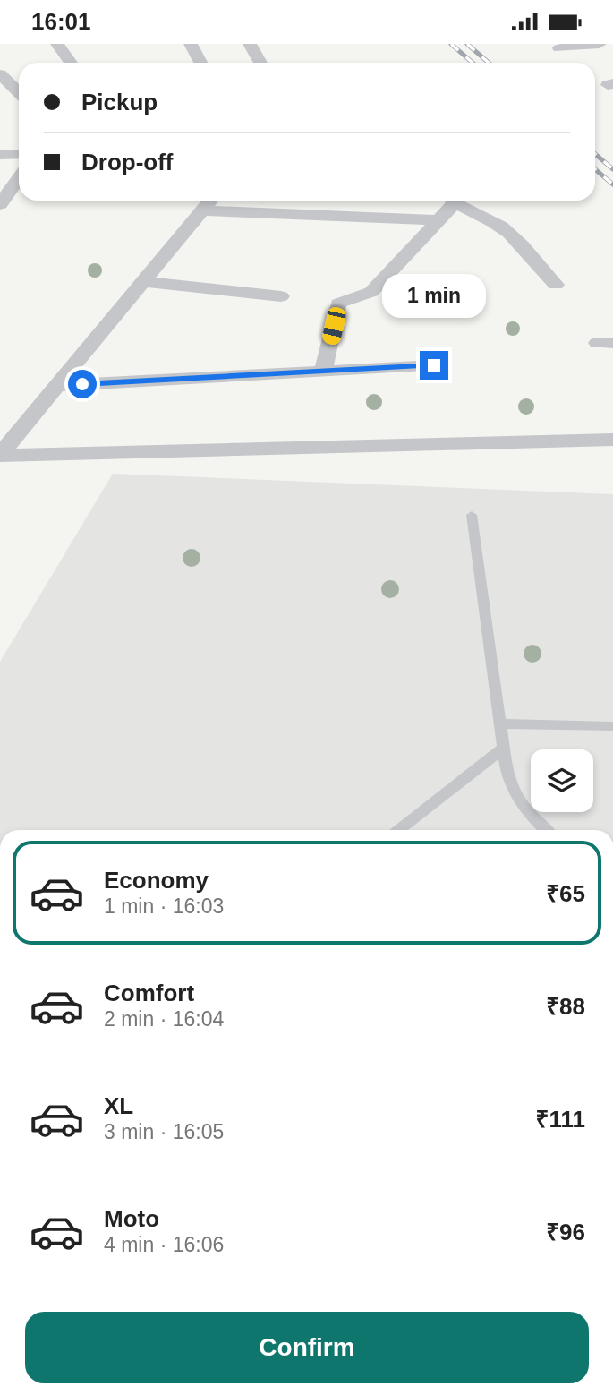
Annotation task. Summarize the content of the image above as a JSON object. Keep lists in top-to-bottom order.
{
  "page": {
    "status": "16:01",
    "banner": ["Pickup", "Drop-off"],
    "bubble": "1 min",
    "list": [
      {
        "name": "Economy",
        "note": "1 min · 16:03",
        "value": "₹65"
      },
      {
        "name": "Comfort",
        "note": "2 min · 16:04",
        "value": "₹88"
      },
      {
        "name": "XL",
        "note": "3 min · 16:05",
        "value": "₹111"
      },
      {
        "name": "Moto",
        "note": "4 min · 16:06",
        "value": "₹96"
      }
    ],
    "buttons": "Confirm"
  }
}
